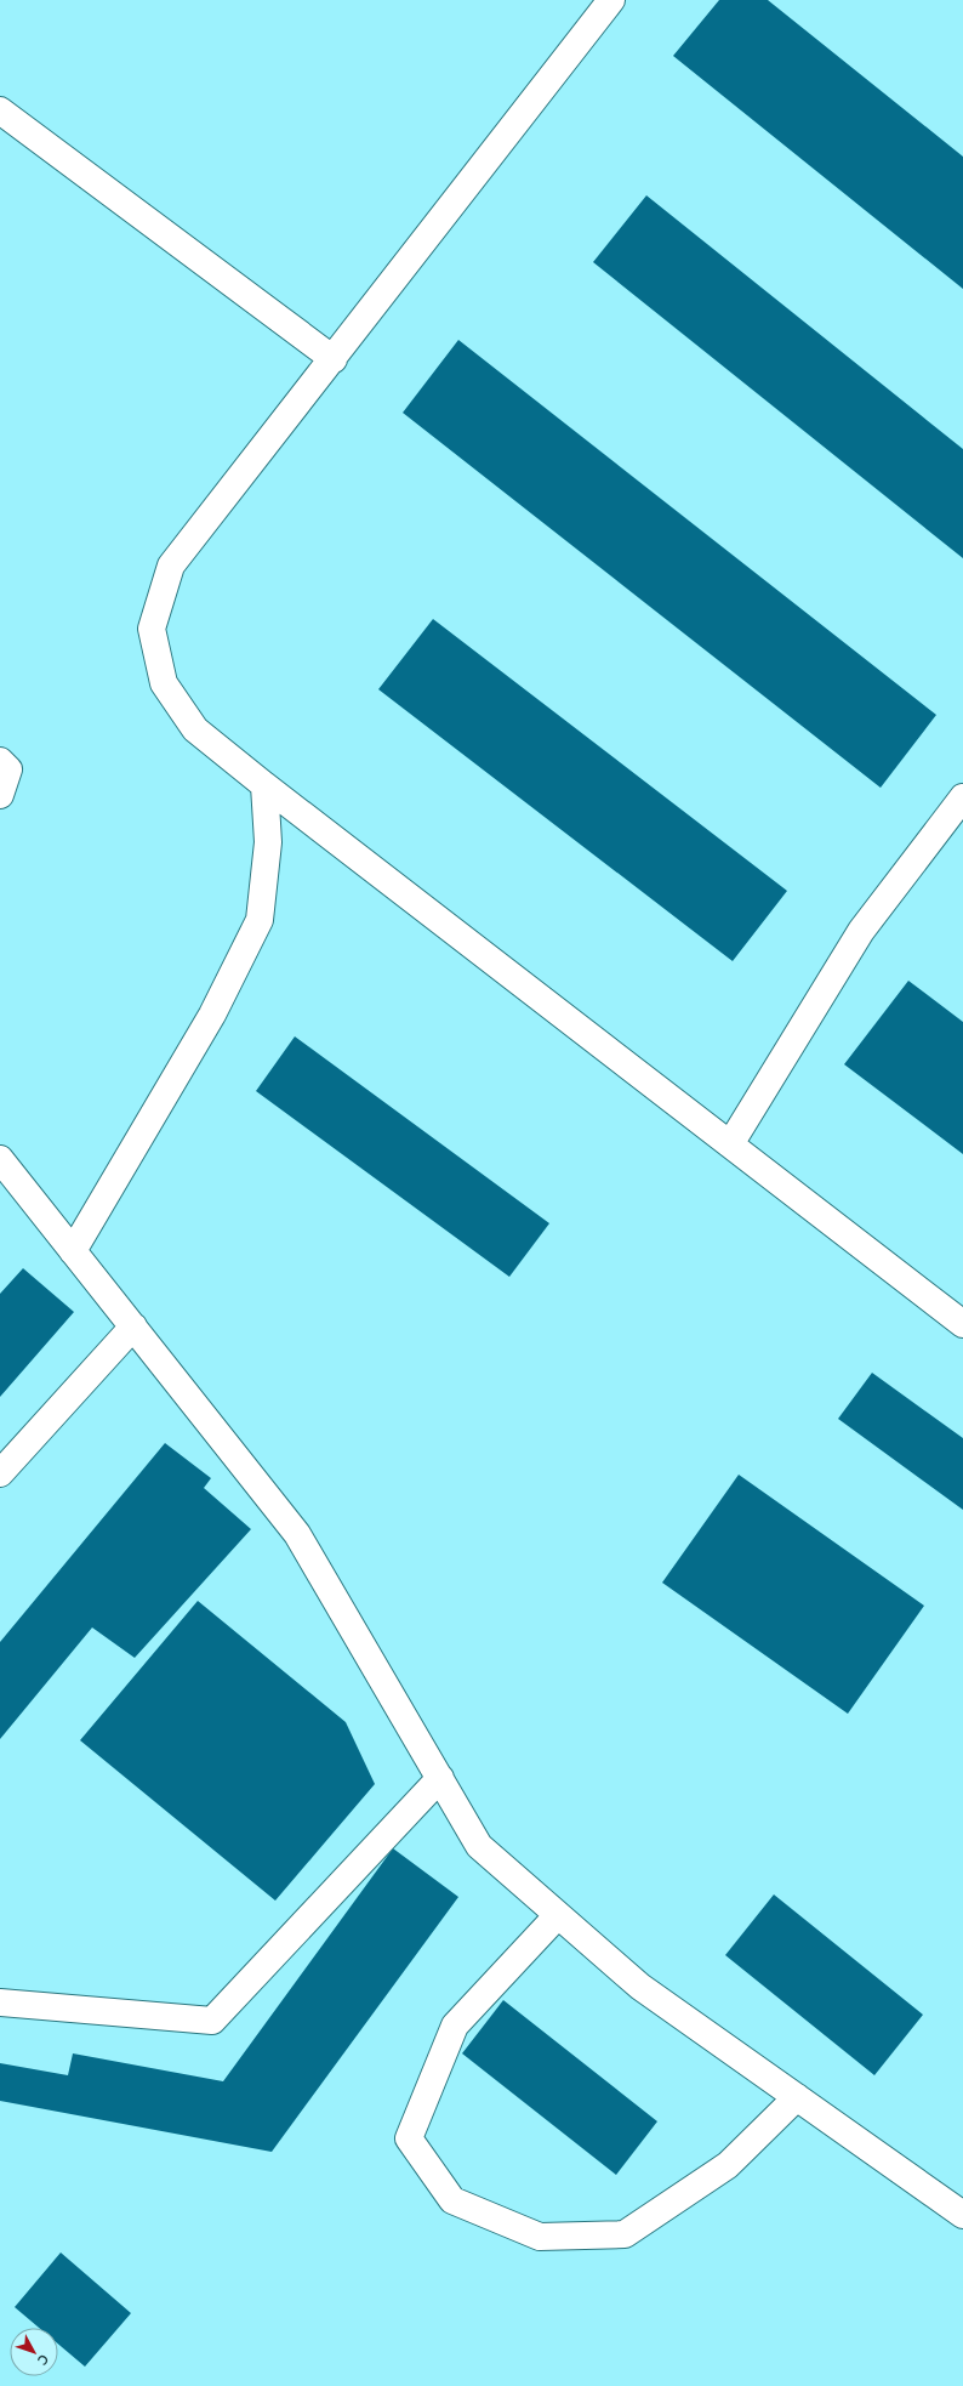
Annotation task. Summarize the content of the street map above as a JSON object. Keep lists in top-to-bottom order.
{
  "north": "bottom right"
}
